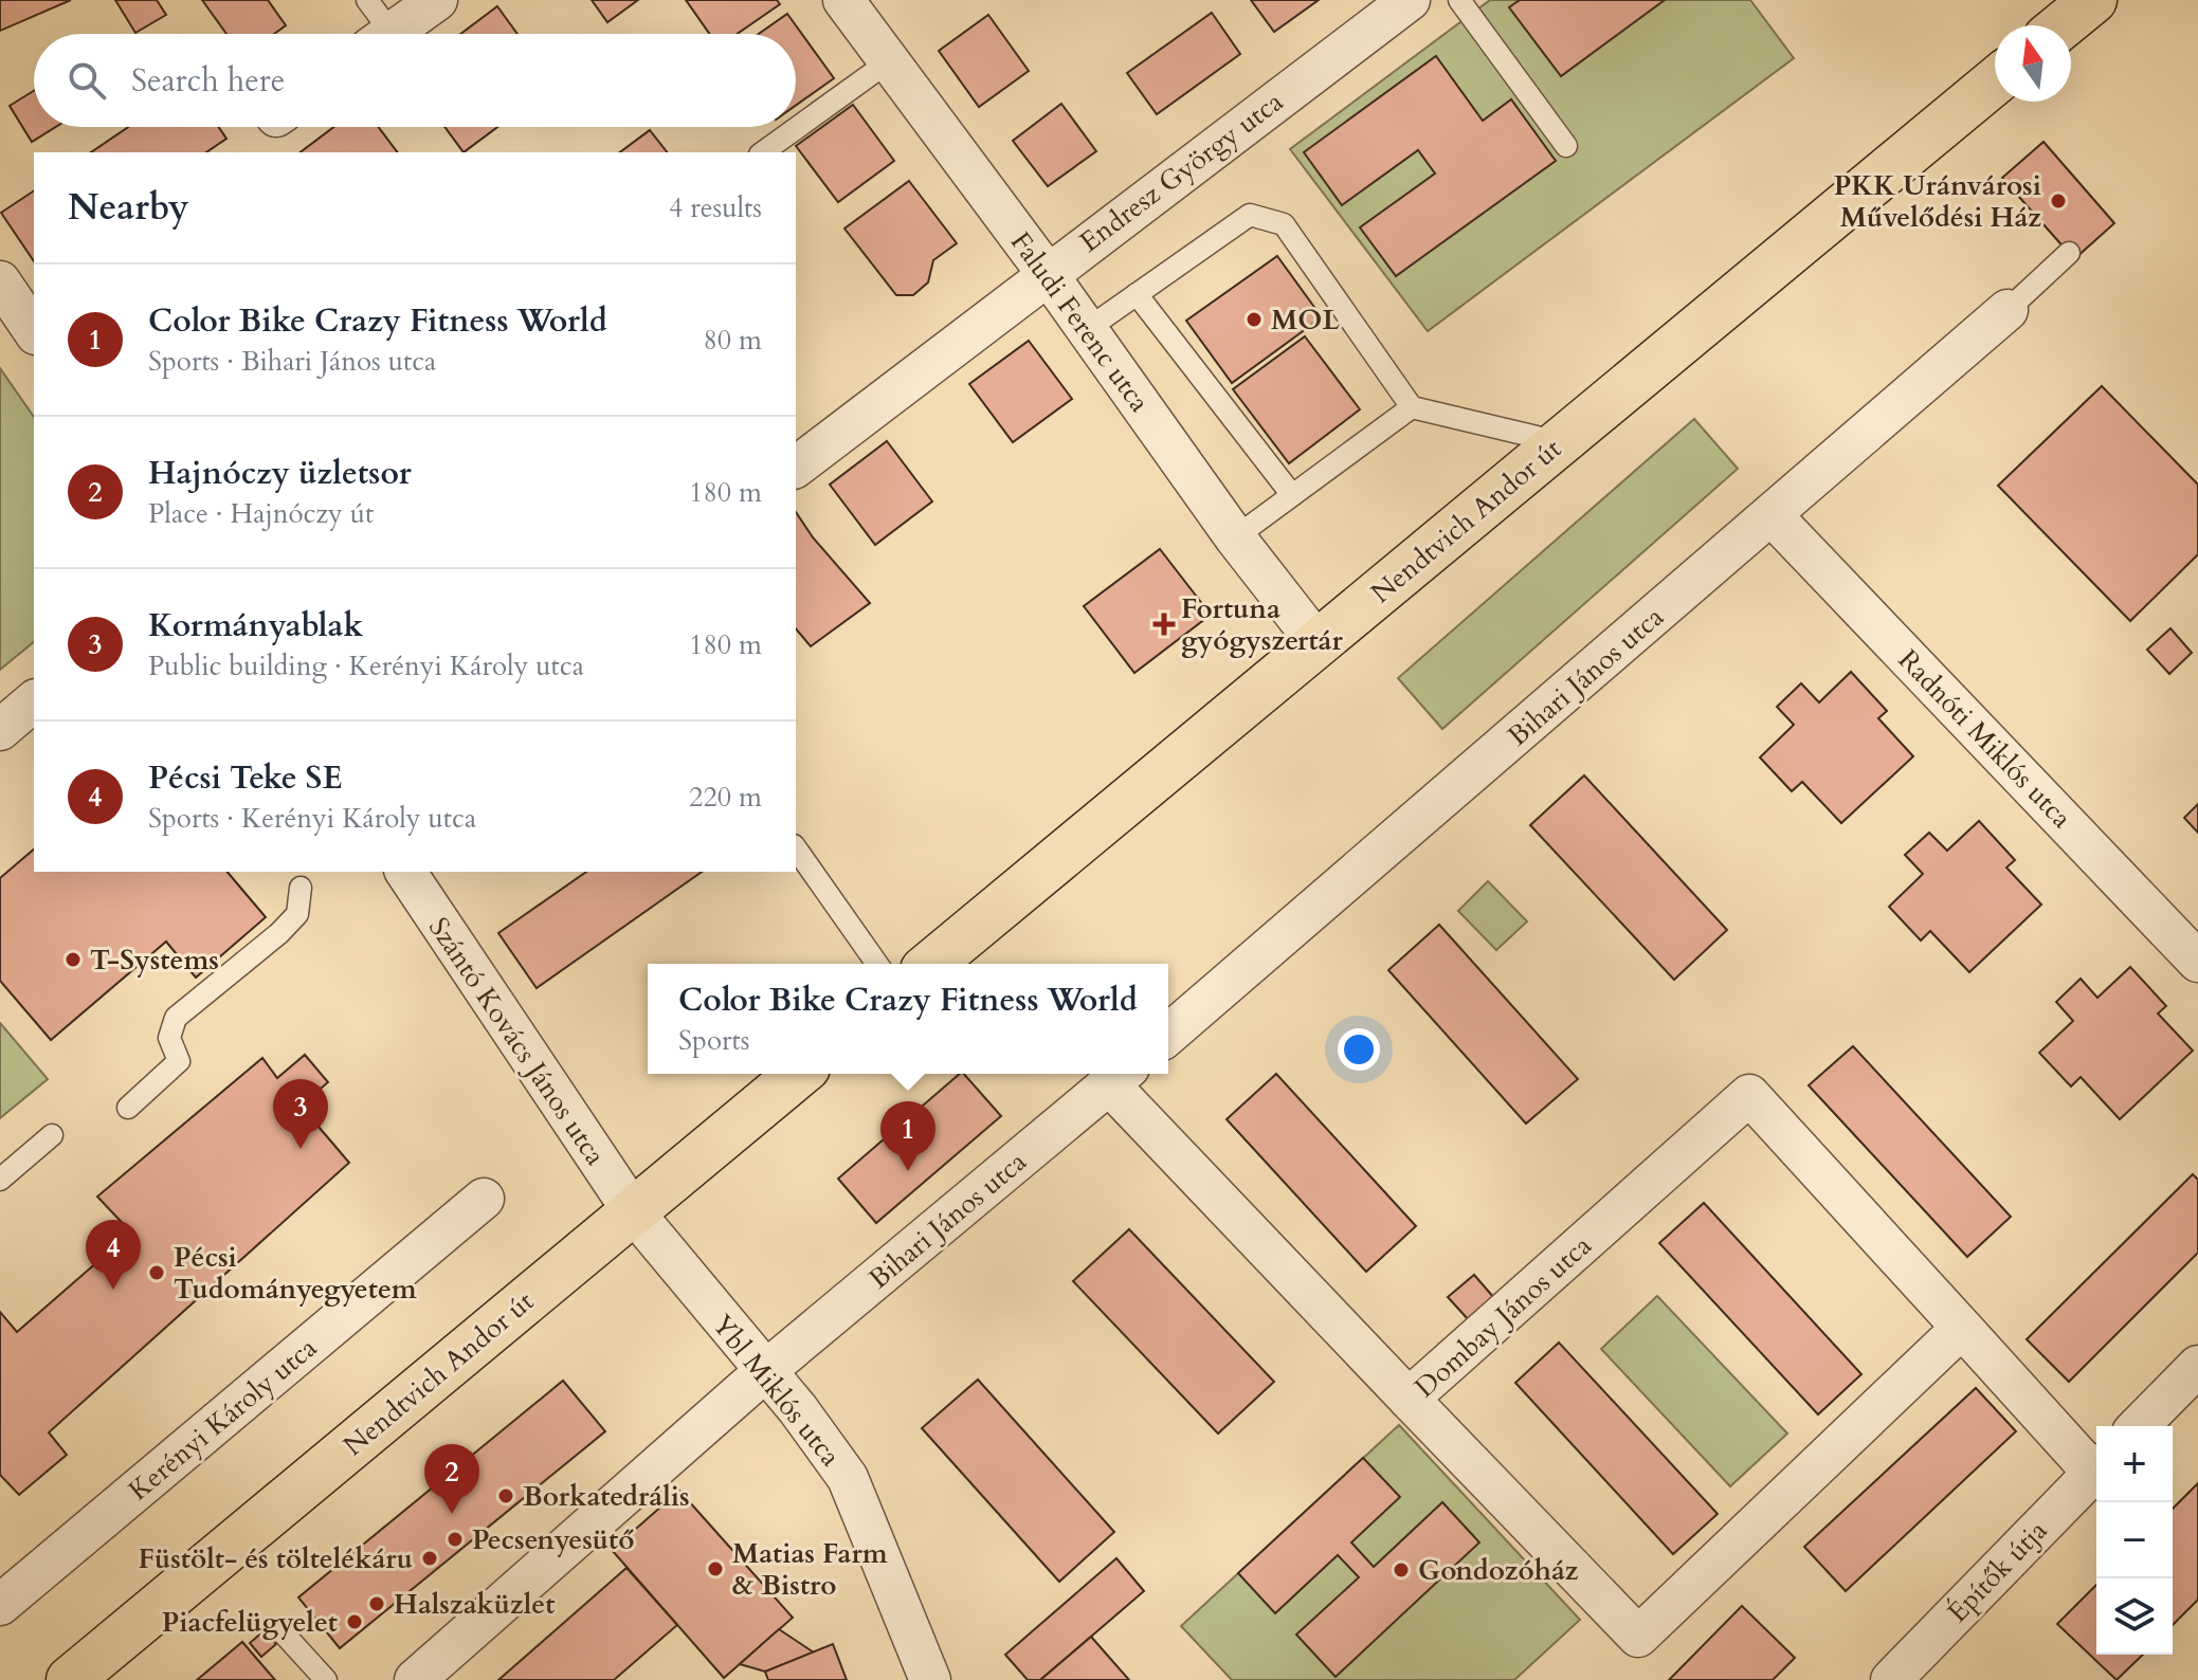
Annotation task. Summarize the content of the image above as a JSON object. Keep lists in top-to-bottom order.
{
  "streets": {
    "main road": ["Nendtvich Andor út"],
    "street": [
      "Endresz György utca",
      "Faludi Ferenc utca",
      "Bihari János utca",
      "Radnóti Miklós utca",
      "Szántó Kovács János utca",
      "Dombay János utca",
      "Ybl Miklós utca",
      "Kerényi Károly utca",
      "Építők útja"
    ]
  },
  "crossings": [
    ["Endresz György utca", "Faludi Ferenc utca"],
    ["Faludi Ferenc utca", "Nendtvich Andor út"],
    ["Nendtvich Andor út", "Szántó Kovács János utca"],
    ["Nendtvich Andor út", "Ybl Miklós utca"],
    ["Bihari János utca", "Radnóti Miklós utca"],
    ["Bihari János utca", "Ybl Miklós utca"],
    ["Szántó Kovács János utca", "Ybl Miklós utca"]
  ],
  "places": {
    "other": [
      "PKK Uránvárosi Művelődési Ház",
      "MOL",
      "T-Systems",
      "Pécsi Tudományegyetem",
      "Borkatedrális",
      "Pecsenyesütő",
      "Füstölt- és töltelékáru",
      "Matias Farm & Bistro",
      "Gondozóház",
      "Halszaküzlet",
      "Piacfelügyelet"
    ],
    "health": ["Fortuna gyógyszertár"]
  },
  "north": "top",
  "page": {
    "search": "Search here",
    "heading": ["Nearby", "4 results"],
    "list": [
      {
        "mark": "1",
        "name": "Color Bike Crazy Fitness World",
        "note": "Sports · Bihari János utca",
        "value": "80 m"
      },
      {
        "mark": "2",
        "name": "Hajnóczy üzletsor",
        "note": "Place · Hajnóczy út",
        "value": "180 m"
      },
      {
        "mark": "3",
        "name": "Kormányablak",
        "note": "Public building · Kerényi Károly utca",
        "value": "180 m"
      },
      {
        "mark": "4",
        "name": "Pécsi Teke SE",
        "note": "Sports · Kerényi Károly utca",
        "value": "220 m"
      }
    ],
    "popup": ["Color Bike Crazy Fitness World", "Sports"],
    "pins": [
      "3",
      "1",
      "4",
      "2"
    ],
    "map_buttons": ["+", "−"]
  }
}
